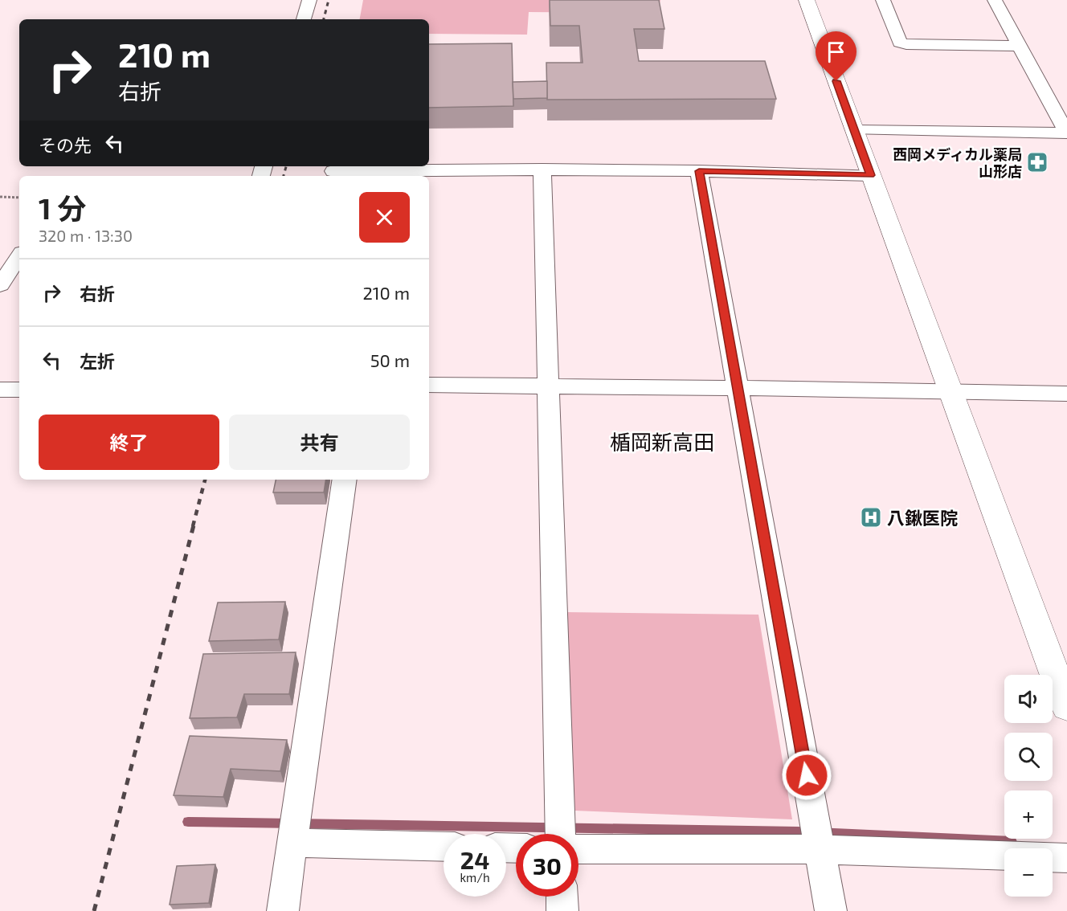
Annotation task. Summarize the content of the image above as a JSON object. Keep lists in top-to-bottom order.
{
  "districts": ["楯岡新高田"],
  "places": {
    "pharmacy": ["西岡メディカル薬局 山形店"],
    "hospital": ["八鍬医院"]
  },
  "page": {
    "turn": ["210 m", "右折"],
    "then": "その先",
    "heading": ["1 分", "320 m · 13:30"],
    "list": [
      {
        "name": "右折",
        "value": "210 m"
      },
      {
        "name": "左折",
        "value": "50 m"
      }
    ],
    "buttons": ["終了", "共有"],
    "map_buttons": ["+", "−"],
    "speed": "24 km/h",
    "limit": "30"
  }
}
